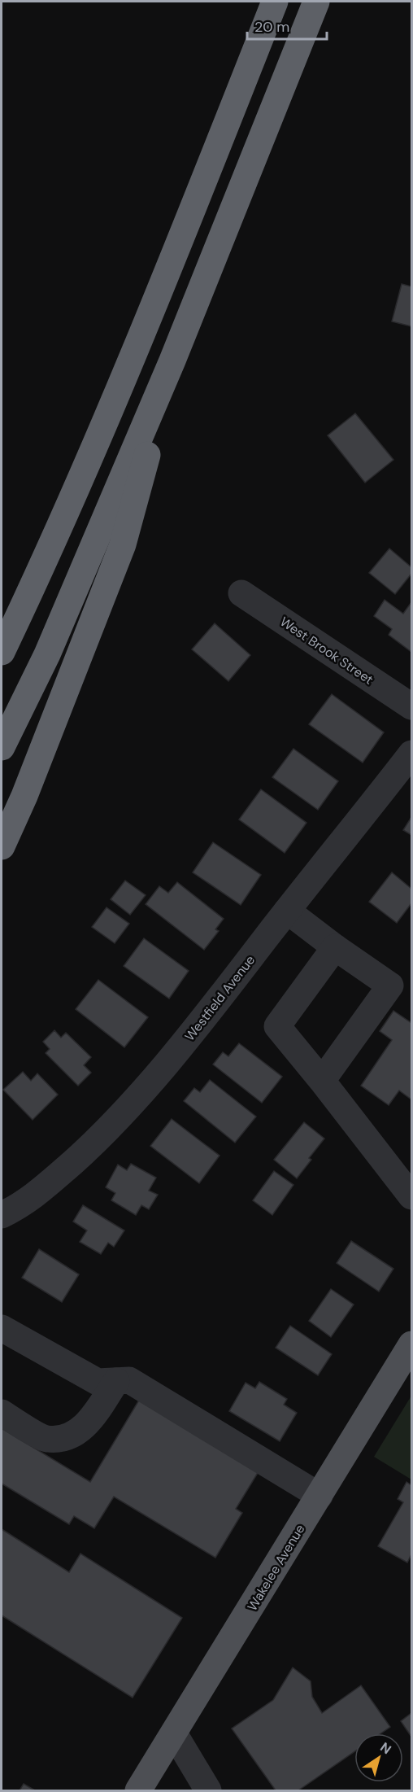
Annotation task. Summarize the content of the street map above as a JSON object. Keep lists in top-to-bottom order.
{
  "streets": {
    "main road": ["Wakelee Avenue"],
    "street": ["West Brook Street", "Westfield Avenue"]
  },
  "scale_bar": "20 m",
  "north": "top right"
}
